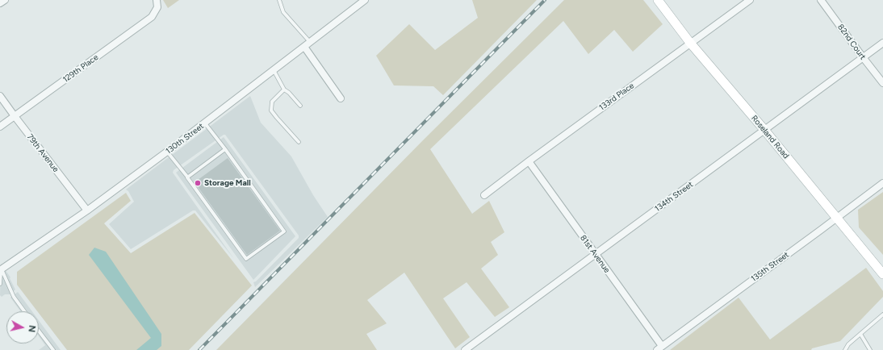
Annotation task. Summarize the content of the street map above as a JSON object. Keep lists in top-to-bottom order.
{
  "streets": {
    "main road": ["Roseland Road"],
    "street": [
      "82nd Court",
      "129th Place",
      "133rd Place",
      "130th Street",
      "79th Avenue",
      "134th Street",
      "81st Avenue",
      "135th Street"
    ]
  },
  "crossings": [
    ["82nd Court", "134th Street"],
    ["129th Place", "79th Avenue"],
    ["133rd Place", "Roseland Road"],
    ["133rd Place", "81st Avenue"],
    ["Roseland Road", "134th Street"],
    ["Roseland Road", "135th Street"],
    ["130th Street", "79th Avenue"],
    ["134th Street", "81st Avenue"],
    ["81st Avenue", "135th Street"]
  ],
  "places": ["Storage Mall"],
  "north": "right"
}
